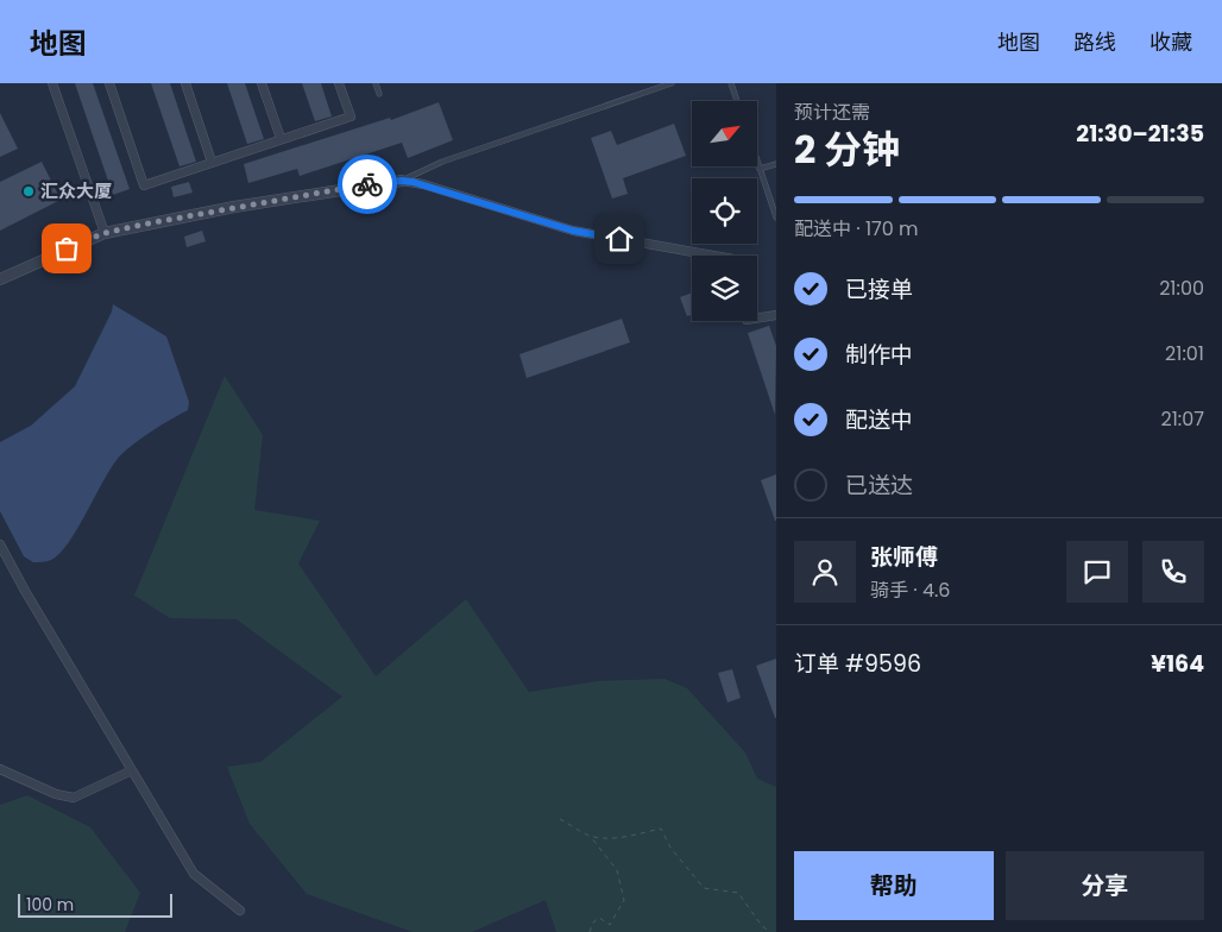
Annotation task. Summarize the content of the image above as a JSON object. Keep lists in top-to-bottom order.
{
  "places": ["汇众大厦"],
  "scale_bar": "100 m",
  "north": "top right",
  "page": {
    "header": "地图",
    "nav": ["地图", "路线", "收藏"],
    "heading": ["2 分钟", "预计还需", "21:30–21:35"],
    "panel": [
      "张师傅",
      "骑手 · 4.6",
      "订单 #9596",
      "¥164"
    ],
    "bar": "配送中 · 170 m",
    "list": [
      ["已接单", "21:00"],
      ["制作中", "21:01"],
      ["配送中", "21:07"],
      "已送达"
    ],
    "buttons": ["帮助", "分享"],
    "scale": "100 m"
  }
}
